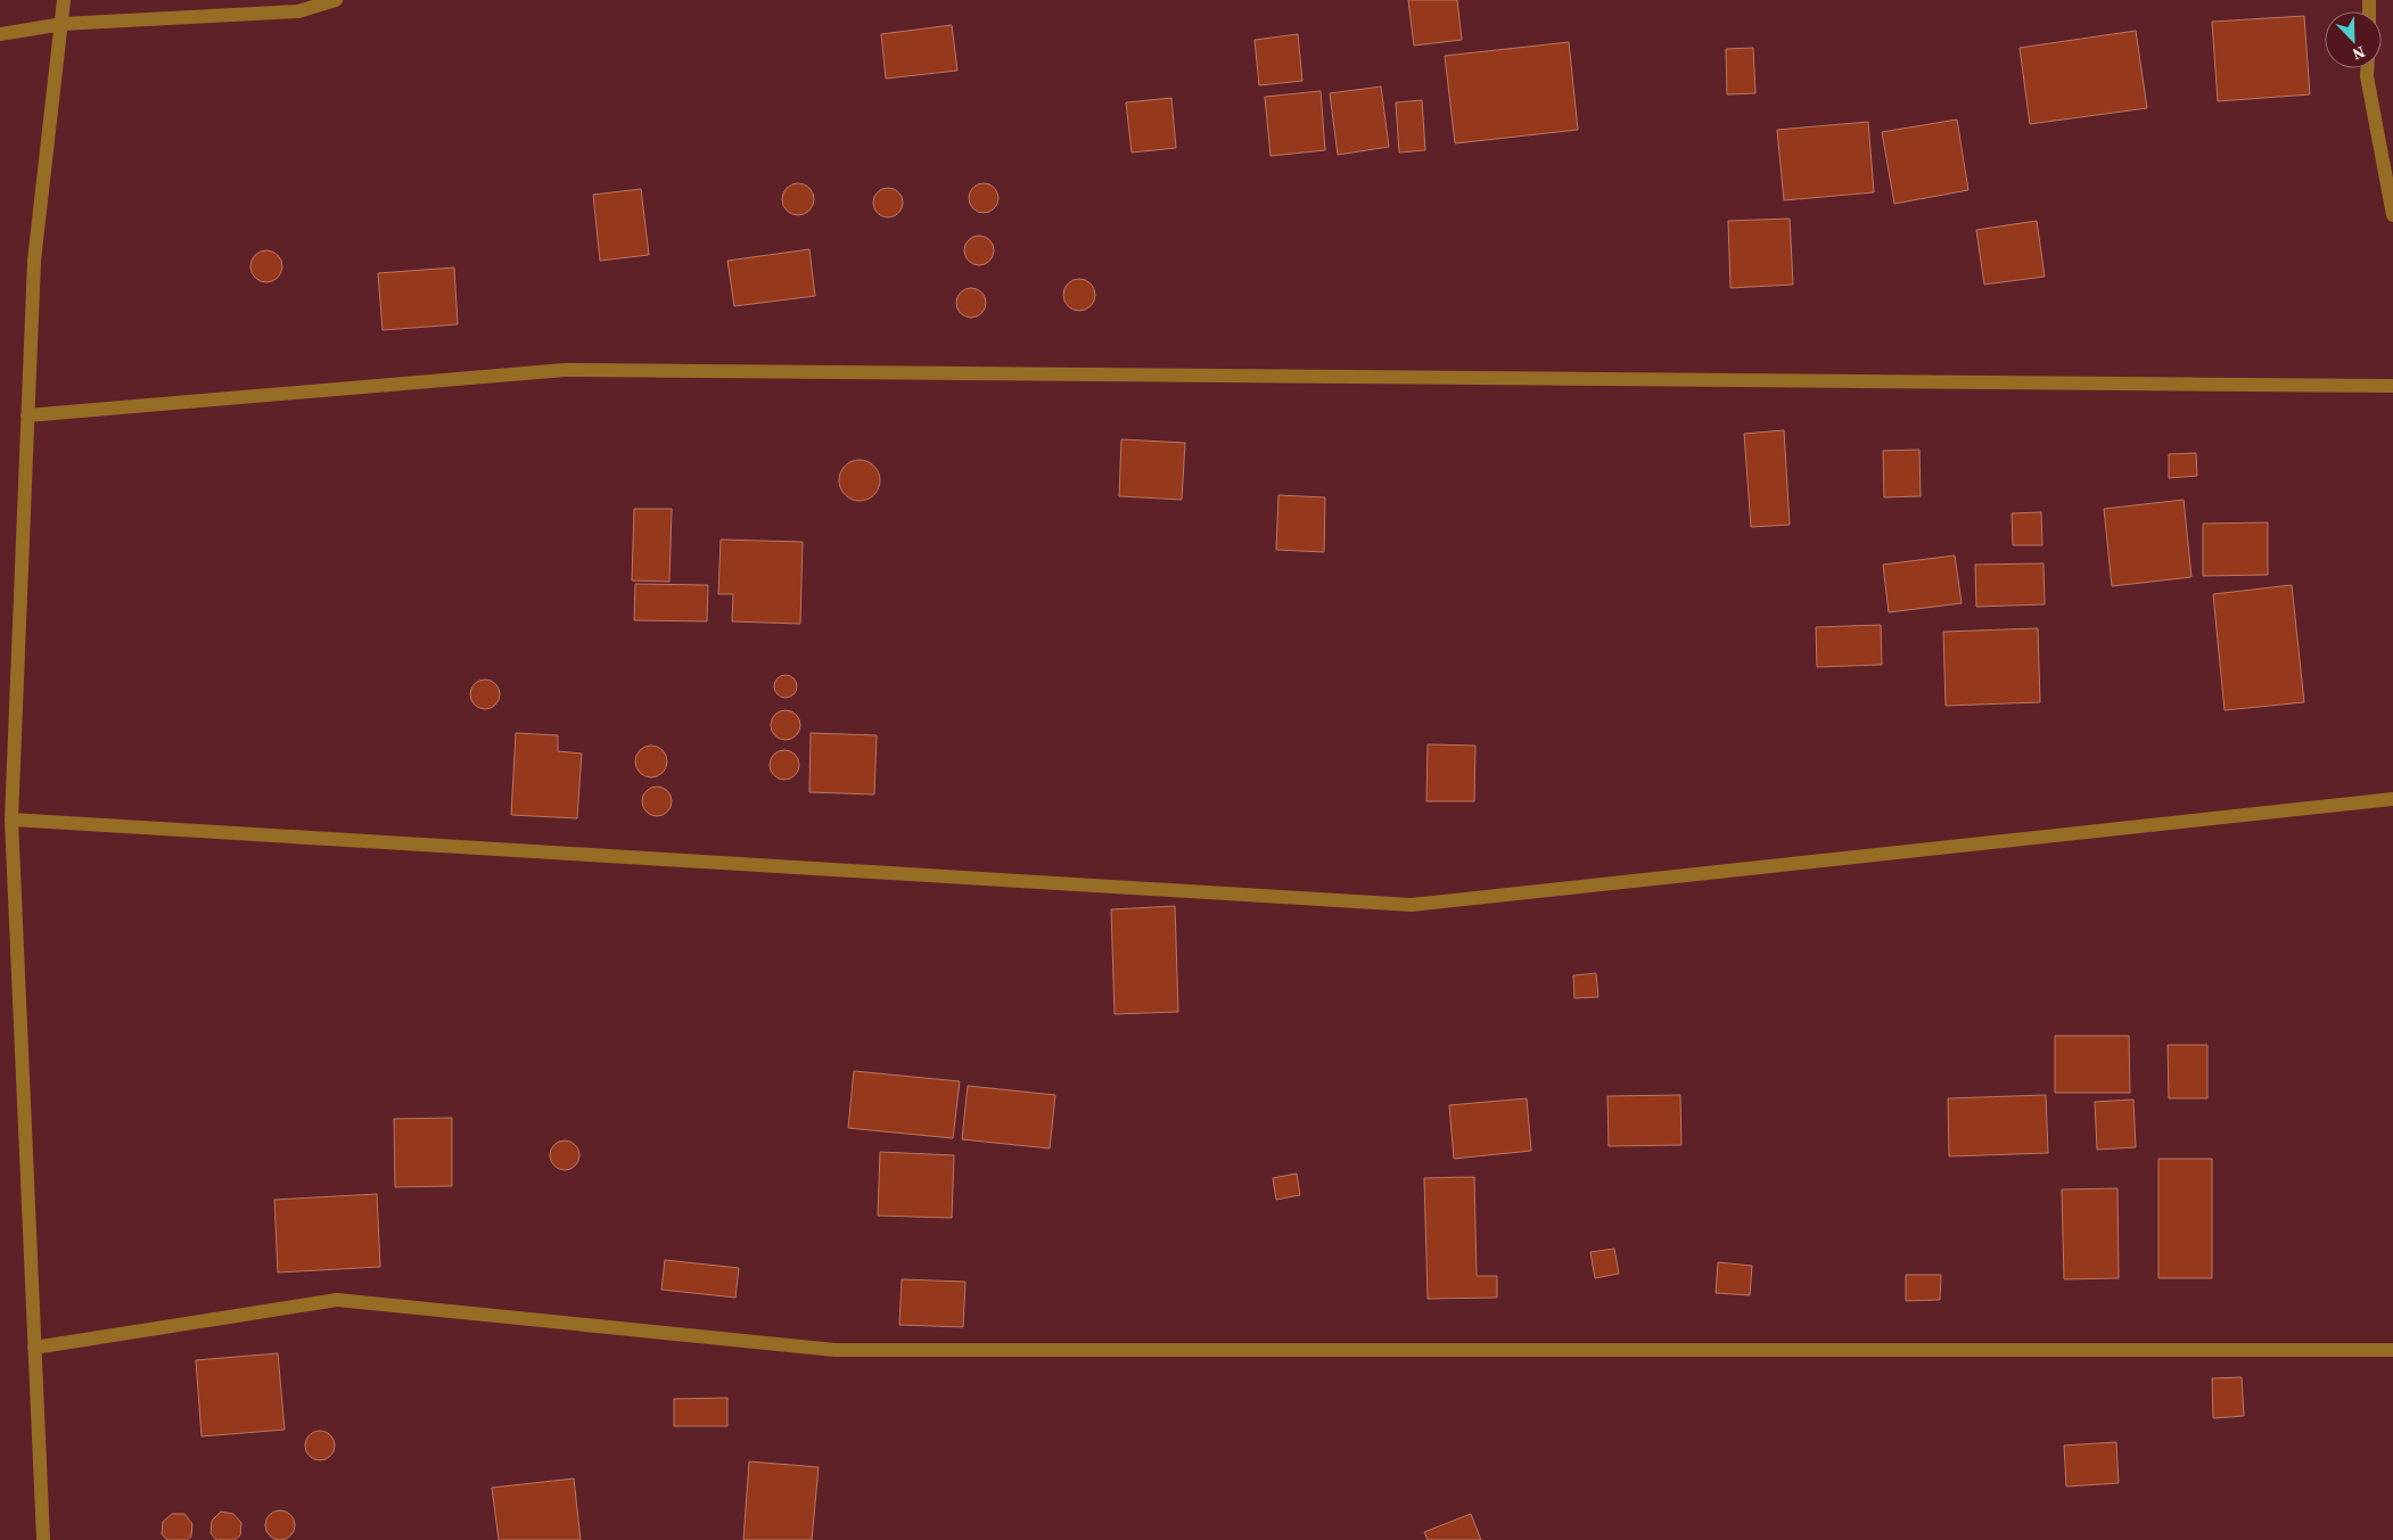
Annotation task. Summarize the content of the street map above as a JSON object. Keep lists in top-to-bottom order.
{
  "north": "bottom right"
}
